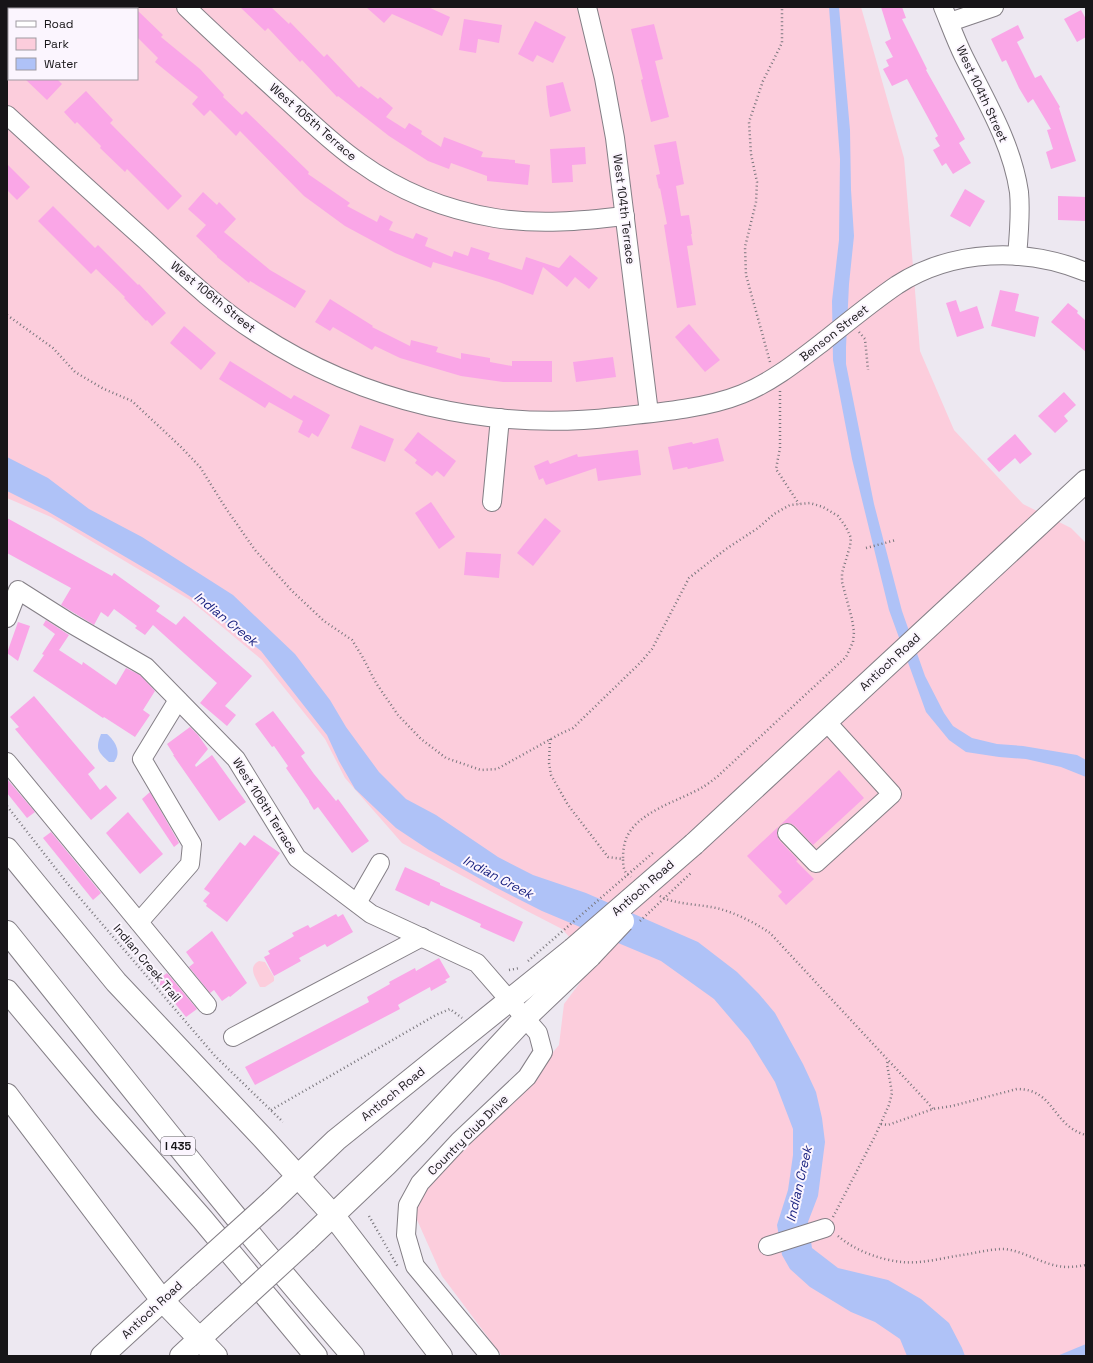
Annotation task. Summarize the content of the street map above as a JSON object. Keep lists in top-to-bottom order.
{
  "streets": {
    "main road": ["Antioch Road", "I 435"],
    "street": [
      "West 104th Street",
      "West 105th Terrace",
      "West 104th Terrace",
      "West 106th Street",
      "Benson Street",
      "West 106th Terrace",
      "Country Club Drive"
    ],
    "path": ["Indian Creek Trail"]
  },
  "crossings": [
    ["West 104th Street", "Benson Street"],
    ["West 105th Terrace", "West 104th Terrace"],
    ["West 104th Terrace", "West 106th Street"],
    ["West 104th Terrace", "Benson Street"],
    ["West 106th Street", "Benson Street"],
    ["Antioch Road", "West 106th Terrace"],
    ["Antioch Road", "Country Club Drive"],
    ["West 106th Terrace", "Country Club Drive"]
  ],
  "water": ["Indian Creek"],
  "legend": ["Road", "Park", "Water"]
}
